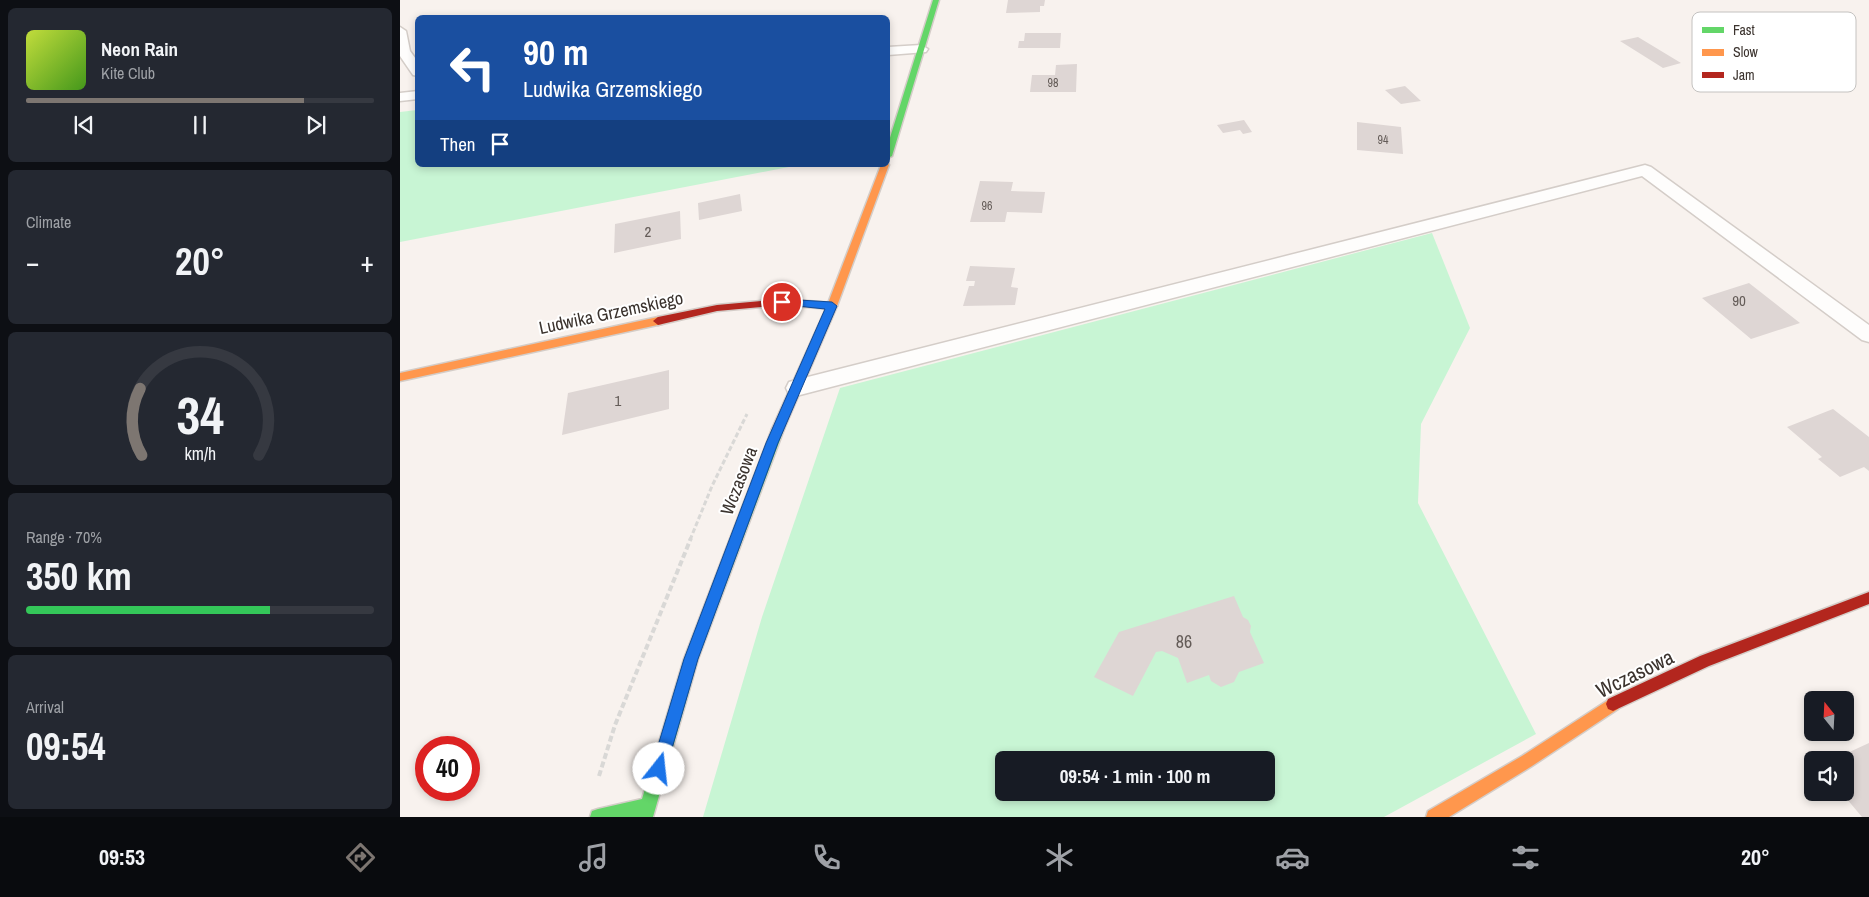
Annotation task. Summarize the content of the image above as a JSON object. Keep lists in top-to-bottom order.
{
  "streets": {
    "street": ["Ludwika Grzemskiego", "Wczasowa"]
  },
  "crossings": [
    ["Ludwika Grzemskiego", "Wczasowa"]
  ],
  "house_numbers": [
    "98",
    "94",
    "96",
    "2",
    "90",
    "1",
    "86"
  ],
  "legend": ["Fast", "Slow", "Jam"],
  "north": "top",
  "page": {
    "turn": ["90 m", "Ludwika Grzemskiego"],
    "song": ["Neon Rain", "Kite Club"],
    "then": "Then",
    "tile": [
      "Climate",
      ["Range · 70%", "350 km"],
      ["Arrival", "09:54"]
    ],
    "heat": ["−", "20°", "+"],
    "limit": "40",
    "trip": "09:54 · 1 min · 100 m",
    "tabs": ["09:53", "20°"],
    "gauge": ["34", "km/h"]
  }
}
